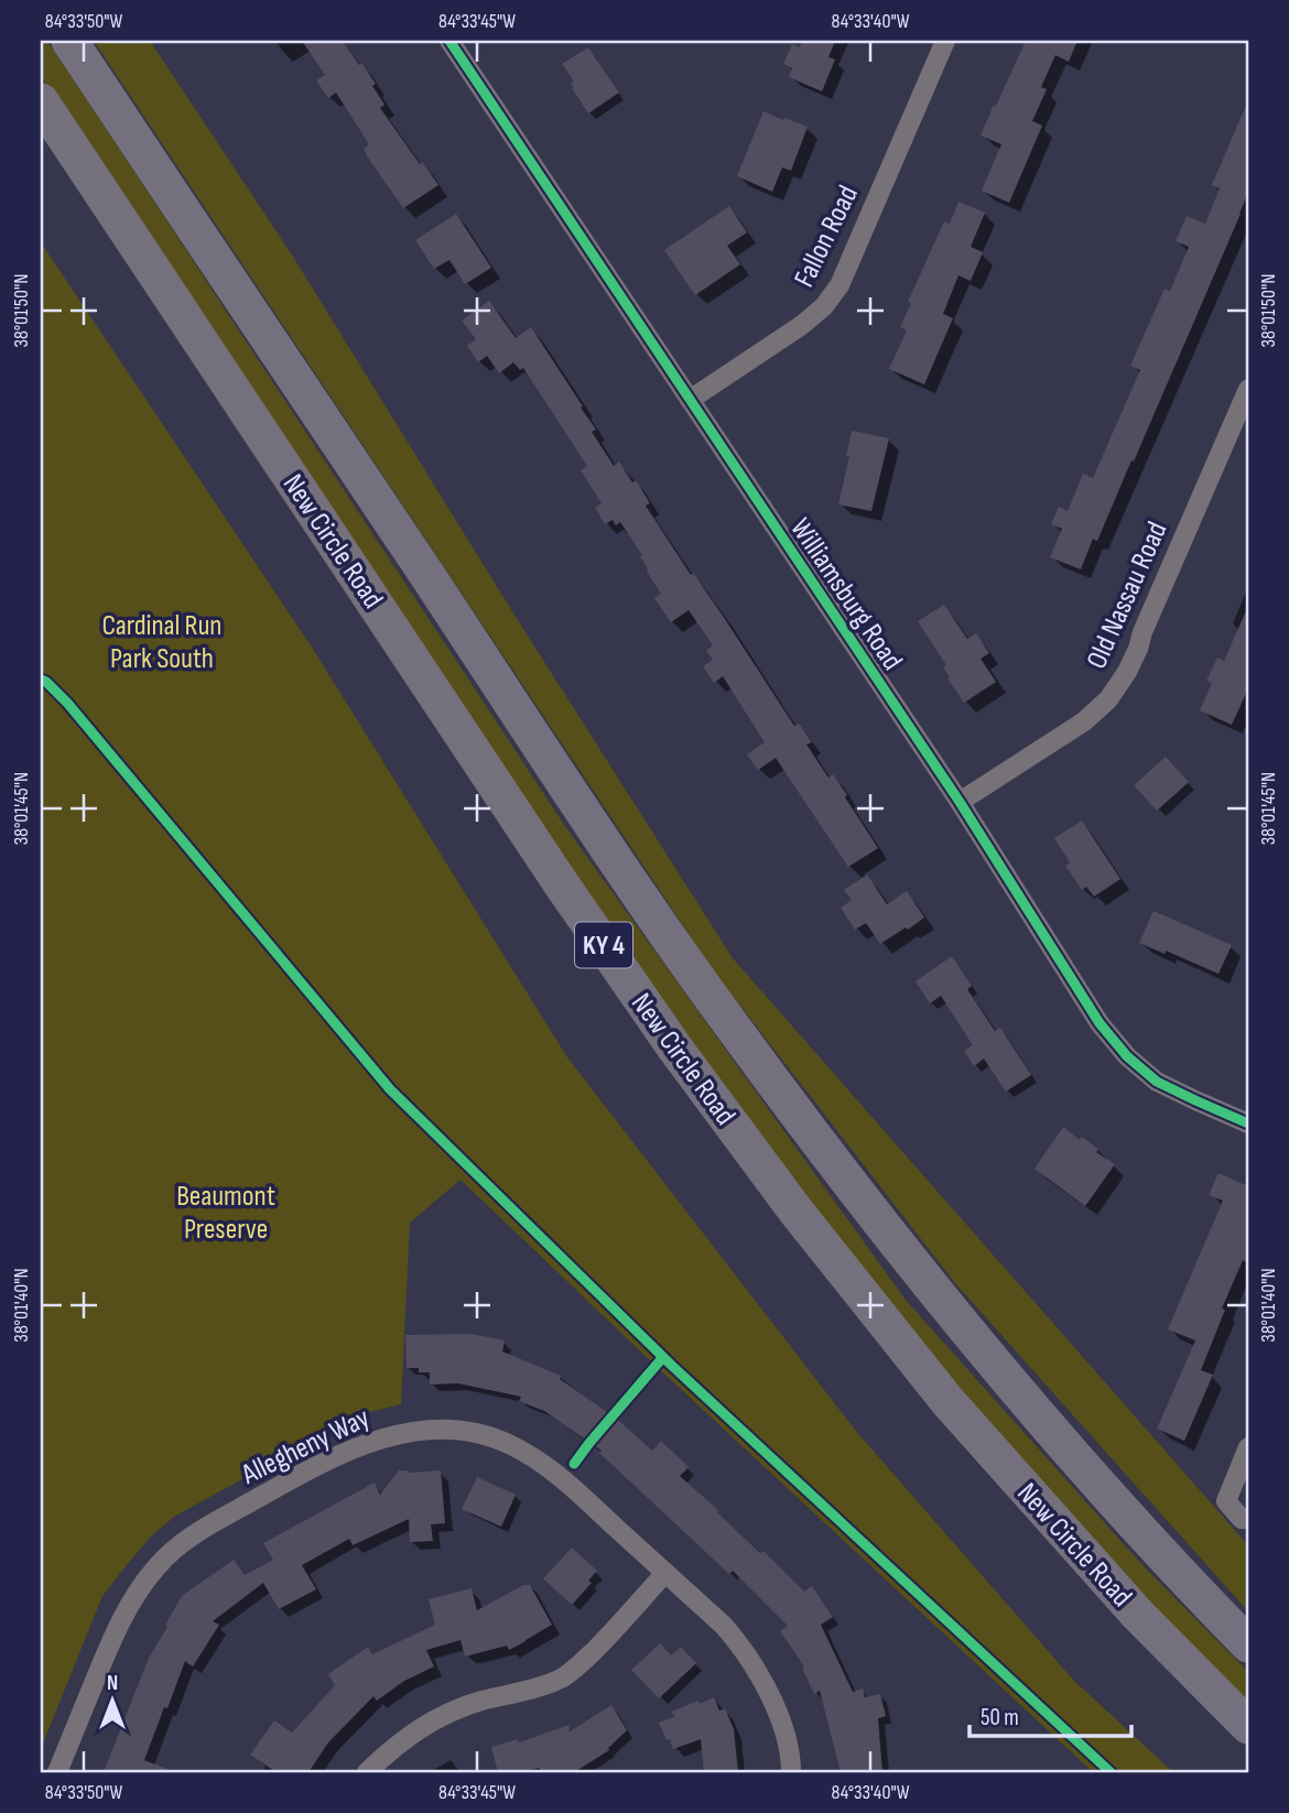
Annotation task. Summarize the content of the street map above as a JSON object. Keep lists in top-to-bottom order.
{
  "streets": {
    "highway": ["New Circle Road", "KY 4"],
    "street": [
      "Fallon Road",
      "Williamsburg Road",
      "Old Nassau Road",
      "Allegheny Way"
    ]
  },
  "crossings": [
    ["Fallon Road", "Williamsburg Road"],
    ["Williamsburg Road", "Old Nassau Road"]
  ],
  "parks": ["Cardinal Run Park South", "Beaumont Preserve"],
  "scale_bar": "50 m",
  "north": "top",
  "coordinates": [
    "84°33'50\"W",
    "84°33'45\"W",
    "84°33'40\"W",
    "38°01'50\"N",
    "38°01'45\"N",
    "38°01'40\"N"
  ]
}
